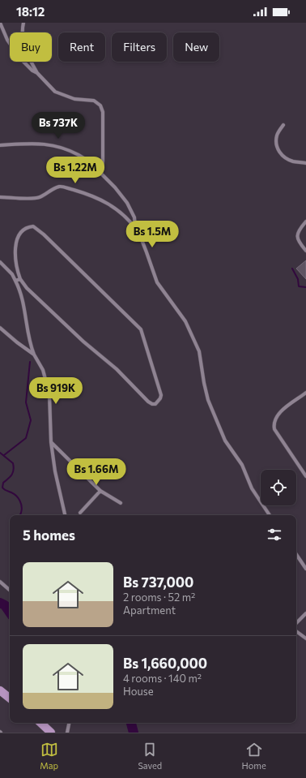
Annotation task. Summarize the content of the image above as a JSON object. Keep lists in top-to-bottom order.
{
  "page": {
    "status": "18:12",
    "chip": [
      "Buy",
      "Rent",
      "Filters",
      "New"
    ],
    "price": [
      "Bs 737K",
      "Bs 1.22M",
      "Bs 1.5M",
      "Bs 919K",
      "Bs 1.66M"
    ],
    "heading": "5 homes",
    "list": [
      {
        "name": "Bs 737,000",
        "note": "2 rooms · 52 m² · Apartment"
      },
      {
        "name": "Bs 1,660,000",
        "note": "4 rooms · 140 m² · House"
      }
    ],
    "tabs": ["Map", "Saved", "Home"]
  }
}
